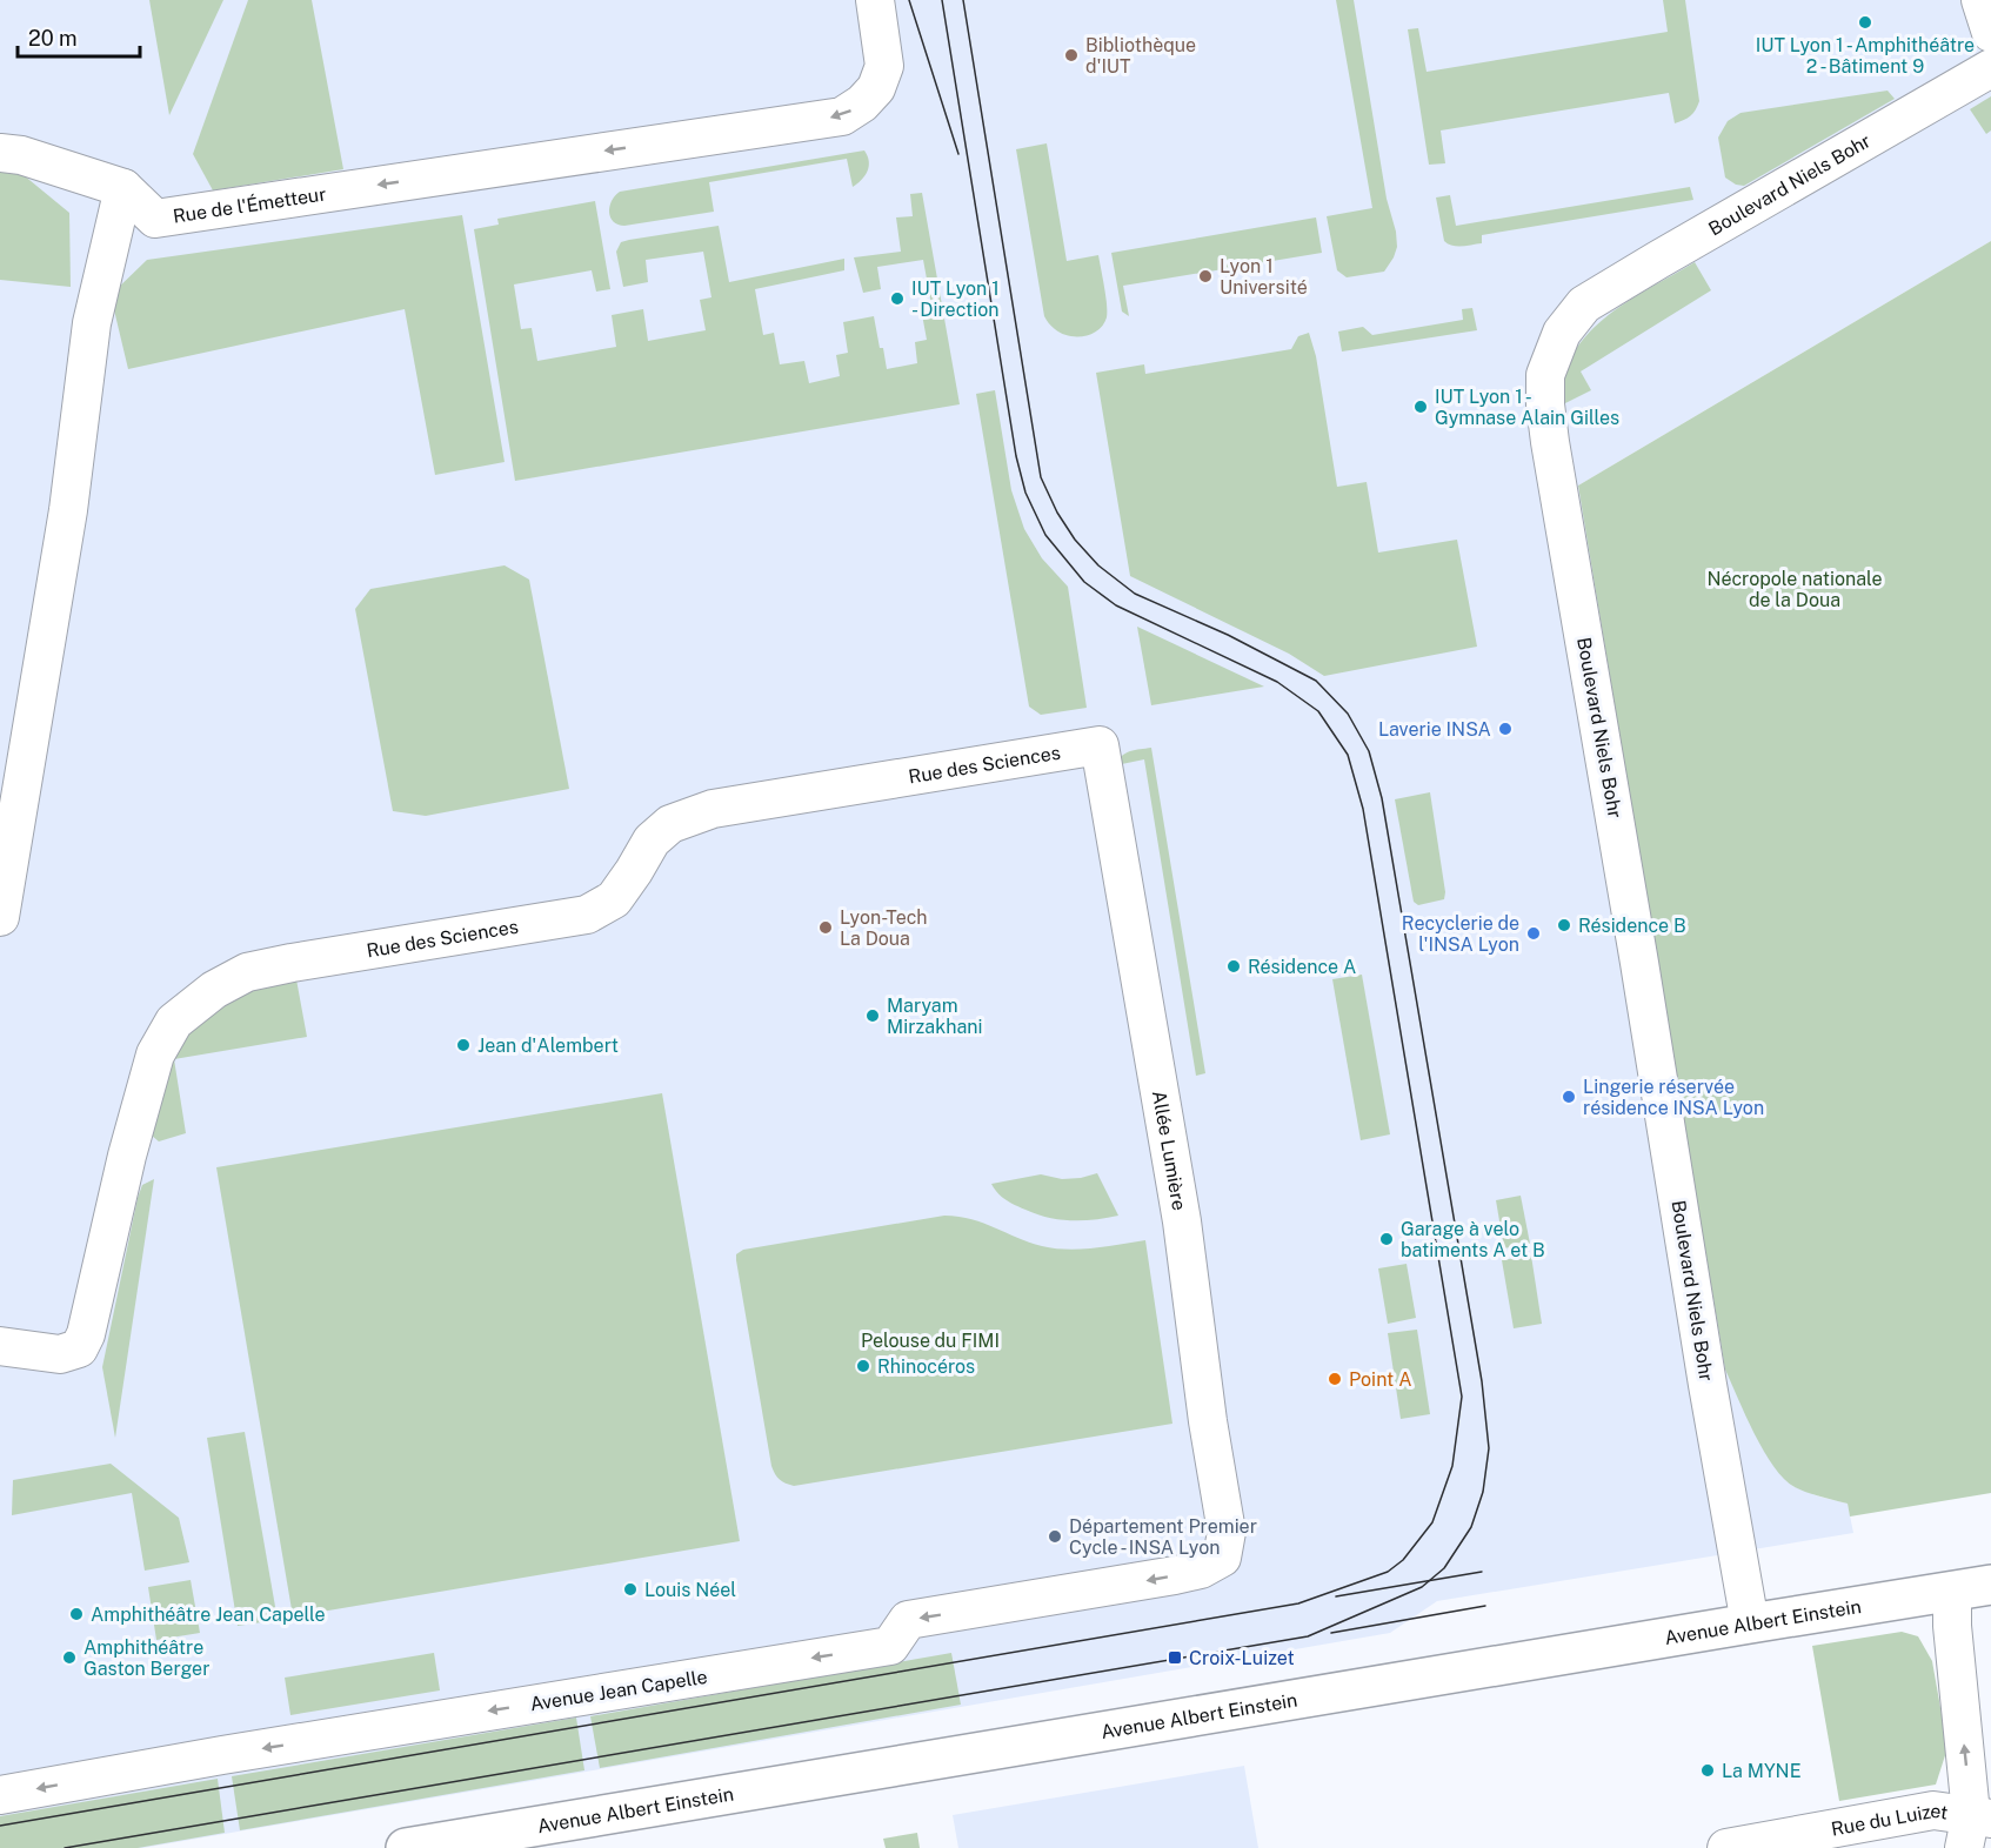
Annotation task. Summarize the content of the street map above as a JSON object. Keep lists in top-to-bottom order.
{
  "streets": {
    "street": [
      "Boulevard Niels Bohr",
      "Rue de l'Émetteur",
      "Rue des Sciences",
      "Allée Lumière",
      "Avenue Albert Einstein",
      "Avenue Jean Capelle",
      "Rue du Luizet"
    ]
  },
  "crossings": [
    ["Boulevard Niels Bohr", "Avenue Albert Einstein"],
    ["Rue des Sciences", "Allée Lumière"],
    ["Allée Lumière", "Avenue Jean Capelle"],
    ["Avenue Albert Einstein", "Rue du Luizet"]
  ],
  "one_way": ["Rue de l'Émetteur", "Avenue Jean Capelle", "Rue du Luizet"],
  "parks": ["Nécropole nationale de la Doua", "Pelouse du FIMI"],
  "places": {
    "other": [
      "IUT Lyon 1 - Amphithéâtre 2 - Bâtiment 9",
      "Bibliothèque d'IUT",
      "Lyon 1 Université",
      "IUT Lyon 1 - Direction",
      "IUT Lyon 1 - Gymnase Alain Gilles",
      "Laverie INSA",
      "Résidence B",
      "Lyon-Tech La Doua",
      "Recyclerie de l'INSA Lyon",
      "Résidence A",
      "Maryam Mirzakhani",
      "Jean d'Alembert",
      "Lingerie réservée résidence INSA Lyon",
      "Garage à velo batiments A et B",
      "Rhinocéros",
      "Point A",
      "Département Premier Cycle - INSA Lyon",
      "Louis Néel",
      "Amphithéâtre Jean Capelle",
      "Amphithéâtre Gaston Berger",
      "La MYNE"
    ],
    "transit": ["Croix-Luizet"]
  },
  "scale_bar": "20 m"
}
